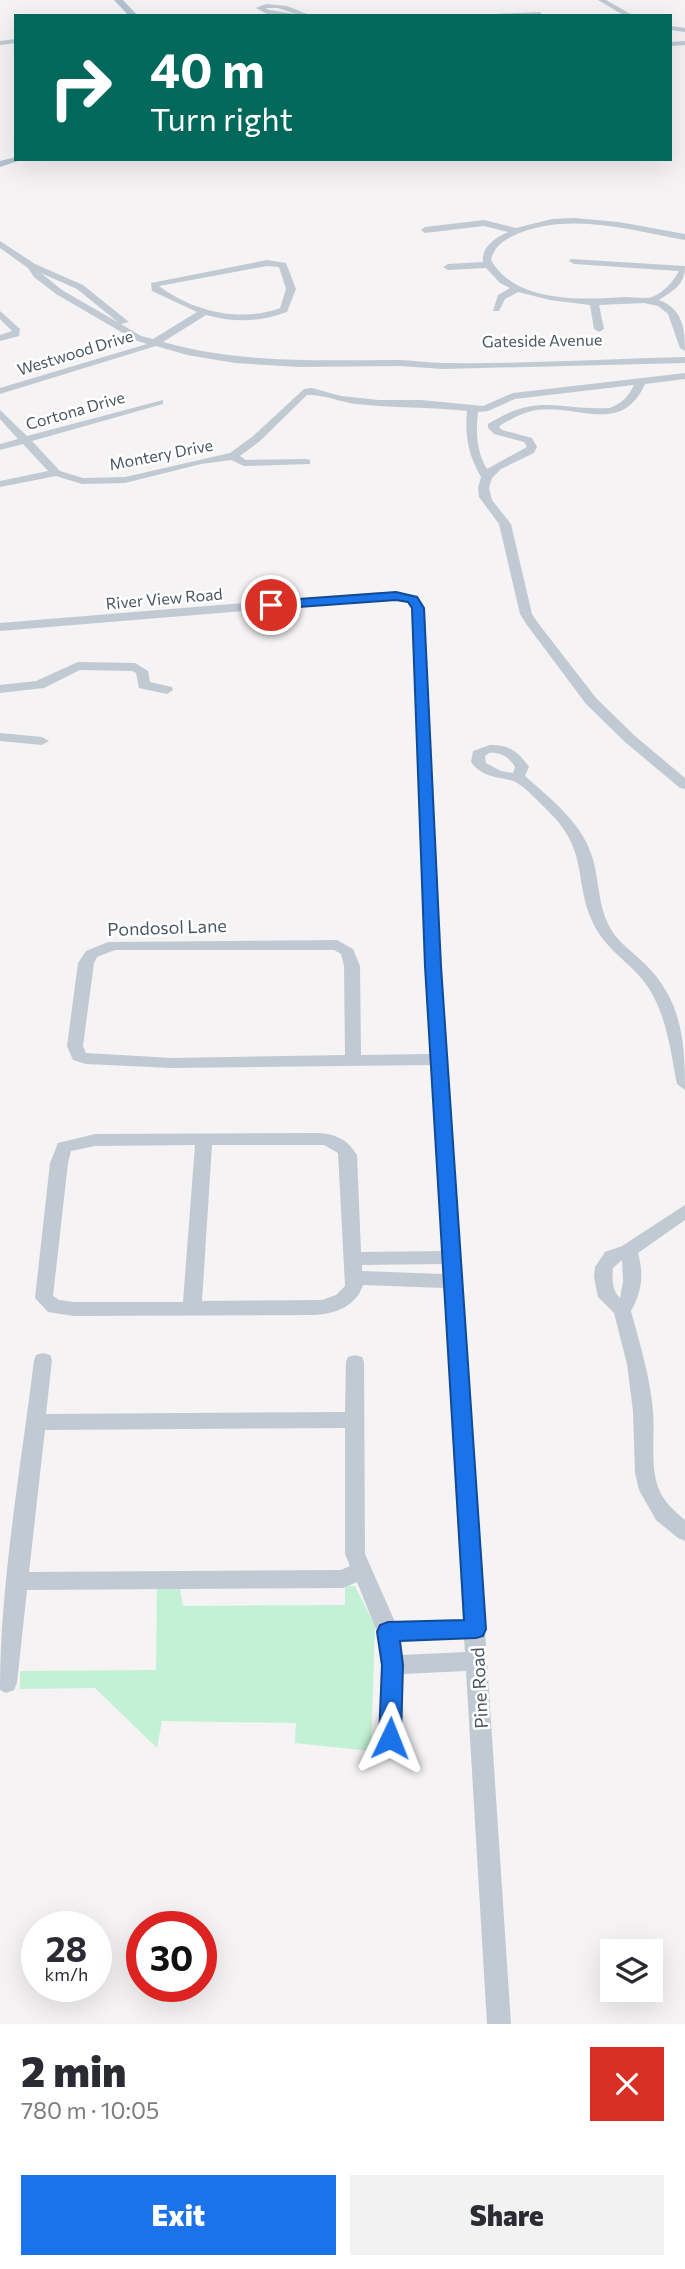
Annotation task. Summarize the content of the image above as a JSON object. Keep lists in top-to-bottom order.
{
  "streets": {
    "street": [
      "Gateside Avenue",
      "Westwood Drive",
      "Cortona Drive",
      "Montery Drive",
      "River View Road",
      "Pondosol Lane",
      "Pine Road"
    ]
  },
  "crossings": [
    ["Gateside Avenue", "Westwood Drive"],
    ["River View Road", "Pine Road"],
    ["Pondosol Lane", "Pine Road"]
  ],
  "page": {
    "turn": ["40 m", "Turn right"],
    "speed": "28 km/h",
    "limit": "30",
    "heading": ["2 min", "780 m · 10:05"],
    "buttons": ["Exit", "Share"]
  }
}
